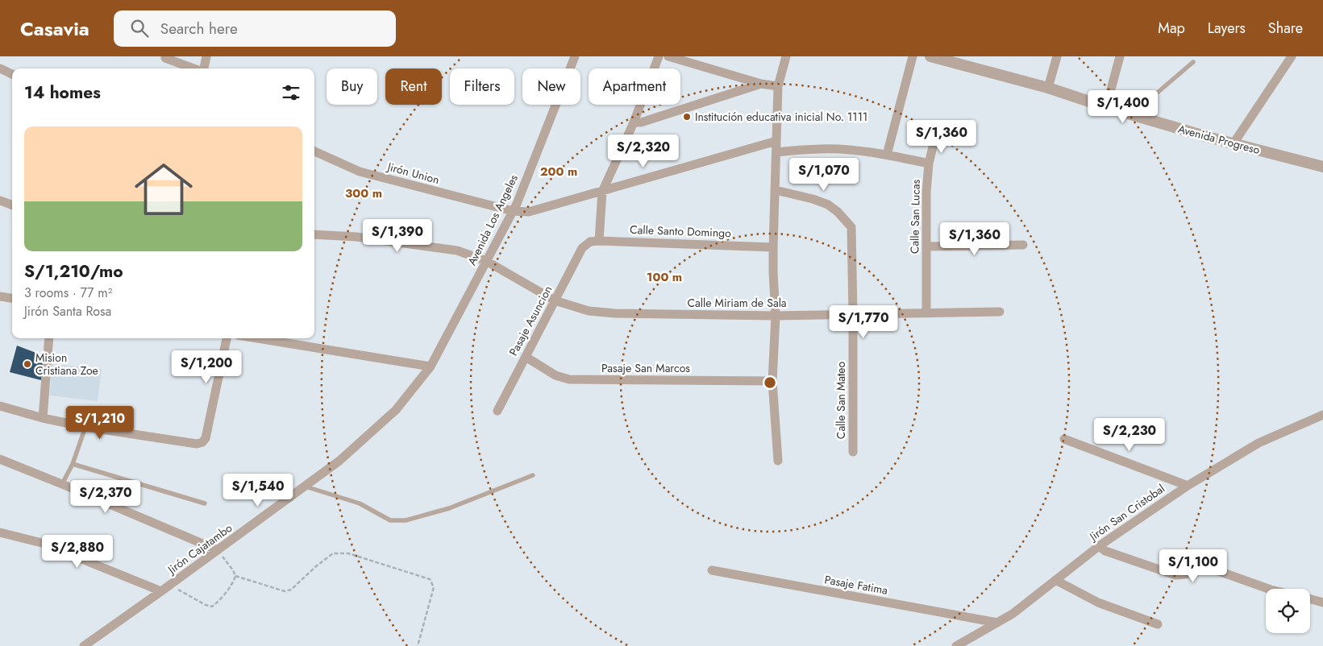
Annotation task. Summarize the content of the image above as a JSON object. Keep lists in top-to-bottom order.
{
  "streets": {
    "street": [
      "Avenida Progreso",
      "Jirón Union",
      "Calle San Lucas",
      "Avenida Los Angeles",
      "Calle Santo Domingo",
      "Calle Miriam de Sala",
      "Pasaje Asuncion",
      "Pasaje San Marcos",
      "Calle San Mateo",
      "Jirón San Cristobal",
      "Jirón Cajatambo",
      "Pasaje Fatima"
    ]
  },
  "crossings": [
    ["Jirón Union", "Avenida Los Angeles"],
    ["Calle San Lucas", "Calle Miriam de Sala"],
    ["Avenida Los Angeles", "Calle Miriam de Sala"],
    ["Avenida Los Angeles", "Jirón Cajatambo"],
    ["Calle Santo Domingo", "Pasaje Asuncion"],
    ["Calle Miriam de Sala", "Pasaje Asuncion"],
    ["Calle Miriam de Sala", "Calle San Mateo"],
    ["Pasaje Asuncion", "Pasaje San Marcos"],
    ["Jirón San Cristobal", "Pasaje Fatima"]
  ],
  "places": ["Institución educativa inicial No. 1111", "Mision Cristiana Zoe"],
  "page": {
    "header": "Casavia",
    "search": "Search here",
    "nav": ["Map", "Layers", "Share"],
    "chip": [
      "Buy",
      "Rent",
      "Filters",
      "New",
      "Apartment"
    ],
    "heading": "14 homes",
    "price": [
      "S/1,400",
      "S/1,360",
      "S/2,320",
      "S/1,070",
      "S/1,390",
      "S/1,360",
      "S/1,770",
      "S/1,200",
      "S/1,210",
      "S/2,230",
      "S/1,540",
      "S/2,370",
      "S/2,880",
      "S/1,100"
    ],
    "list": [
      {
        "name": "S/1,210/mo",
        "note": "3 rooms · 77 m² · Jirón Santa Rosa"
      }
    ]
  },
  "rings": ["200 m", "300 m", "100 m"]
}
